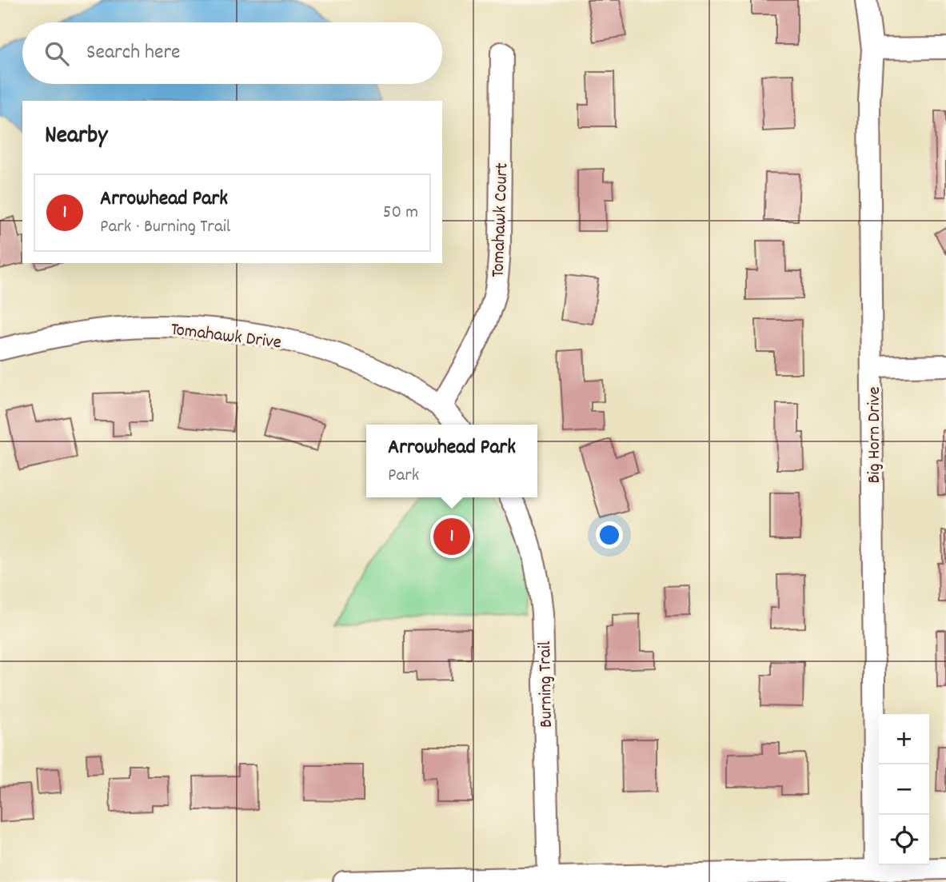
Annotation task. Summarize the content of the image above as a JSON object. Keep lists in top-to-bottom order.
{
  "streets": {
    "street": [
      "Tomahawk Court",
      "Tomahawk Drive",
      "Big Horn Drive",
      "Burning Trail"
    ]
  },
  "crossings": [
    ["Tomahawk Court", "Tomahawk Drive"]
  ],
  "page": {
    "search": "Search here",
    "heading": "Nearby",
    "list": [
      {
        "mark": "1",
        "name": "Arrowhead Park",
        "note": "Park · Burning Trail",
        "value": "50 m"
      }
    ],
    "popup": ["Arrowhead Park", "Park"],
    "pins": "1",
    "map_buttons": ["+", "−"]
  }
}
